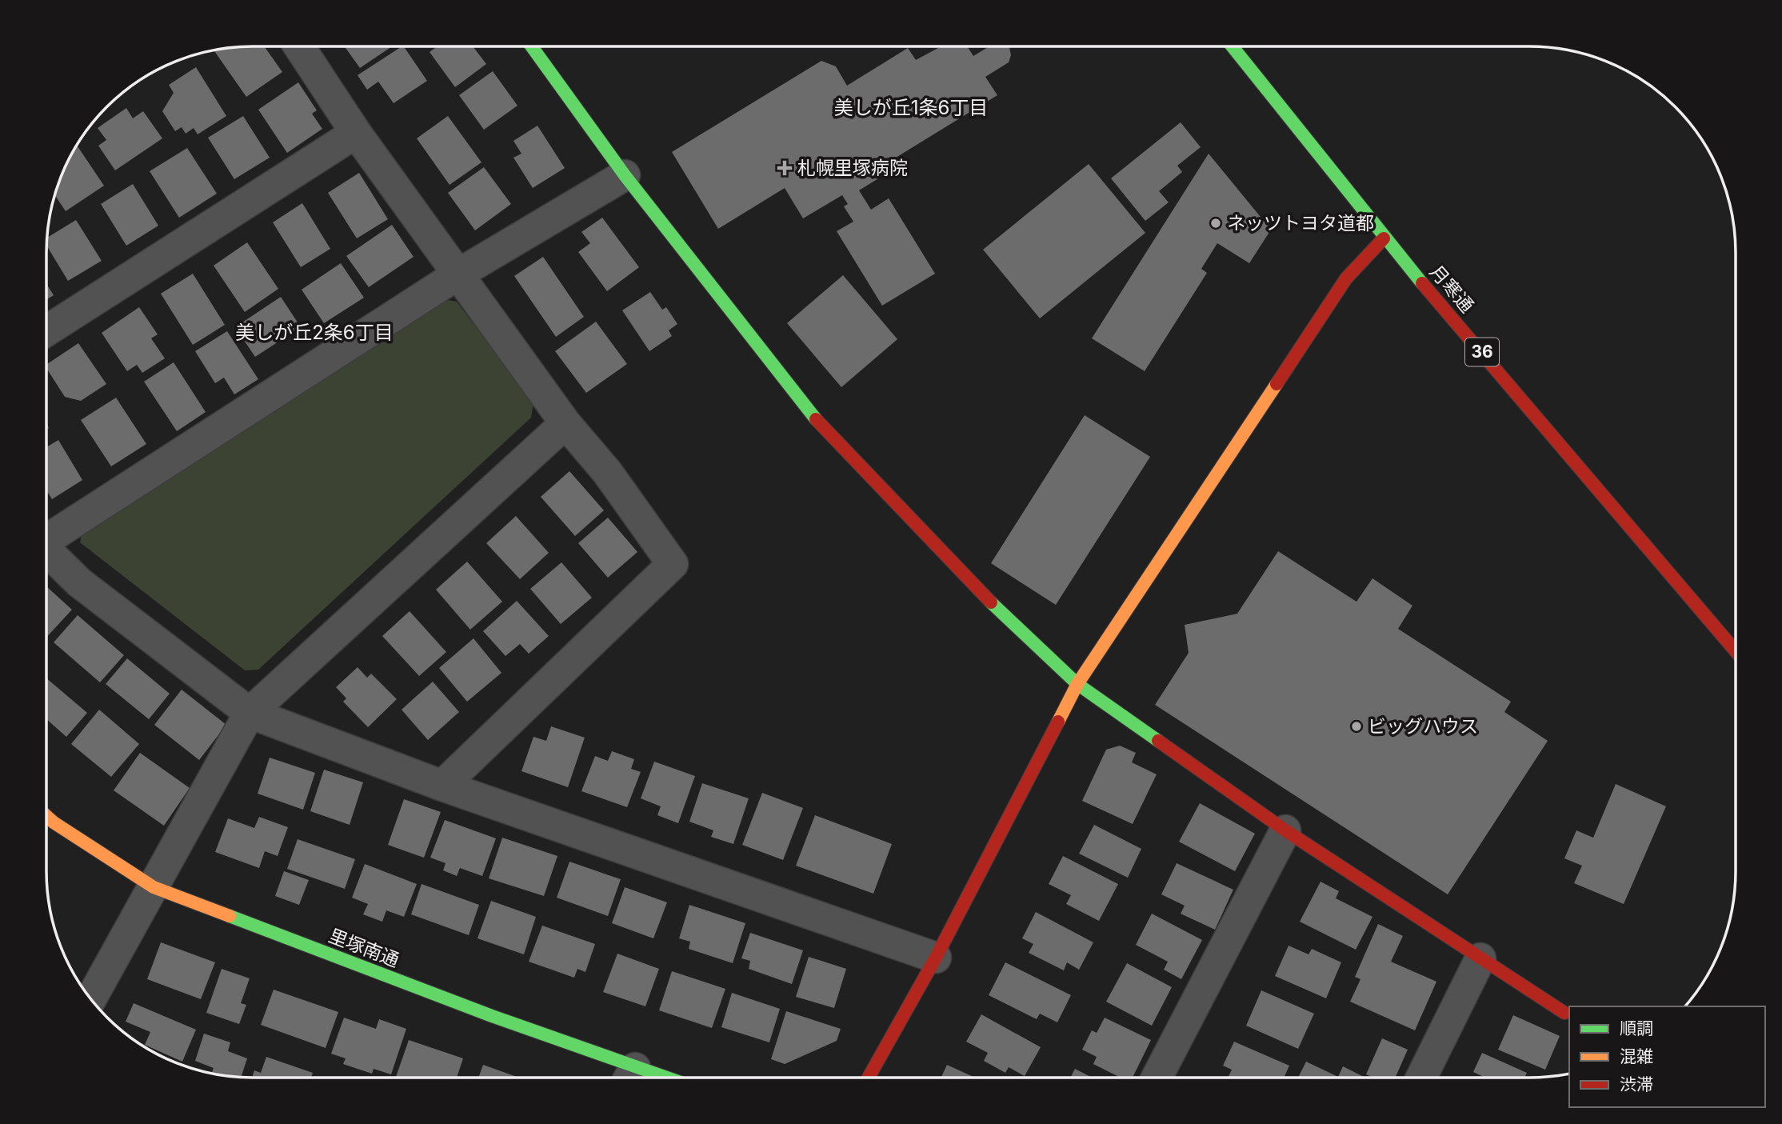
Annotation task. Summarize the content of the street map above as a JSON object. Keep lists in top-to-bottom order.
{
  "streets": {
    "main road": ["月寒通", "36", "里塚南通"]
  },
  "districts": ["美しが丘1条6丁目", "美しが丘2条6丁目"],
  "places": {
    "health": ["札幌里塚病院"],
    "other": ["ネッツトヨタ道都", "ビッグハウス"]
  },
  "legend": ["順調", "混雑", "渋滞"]
}
